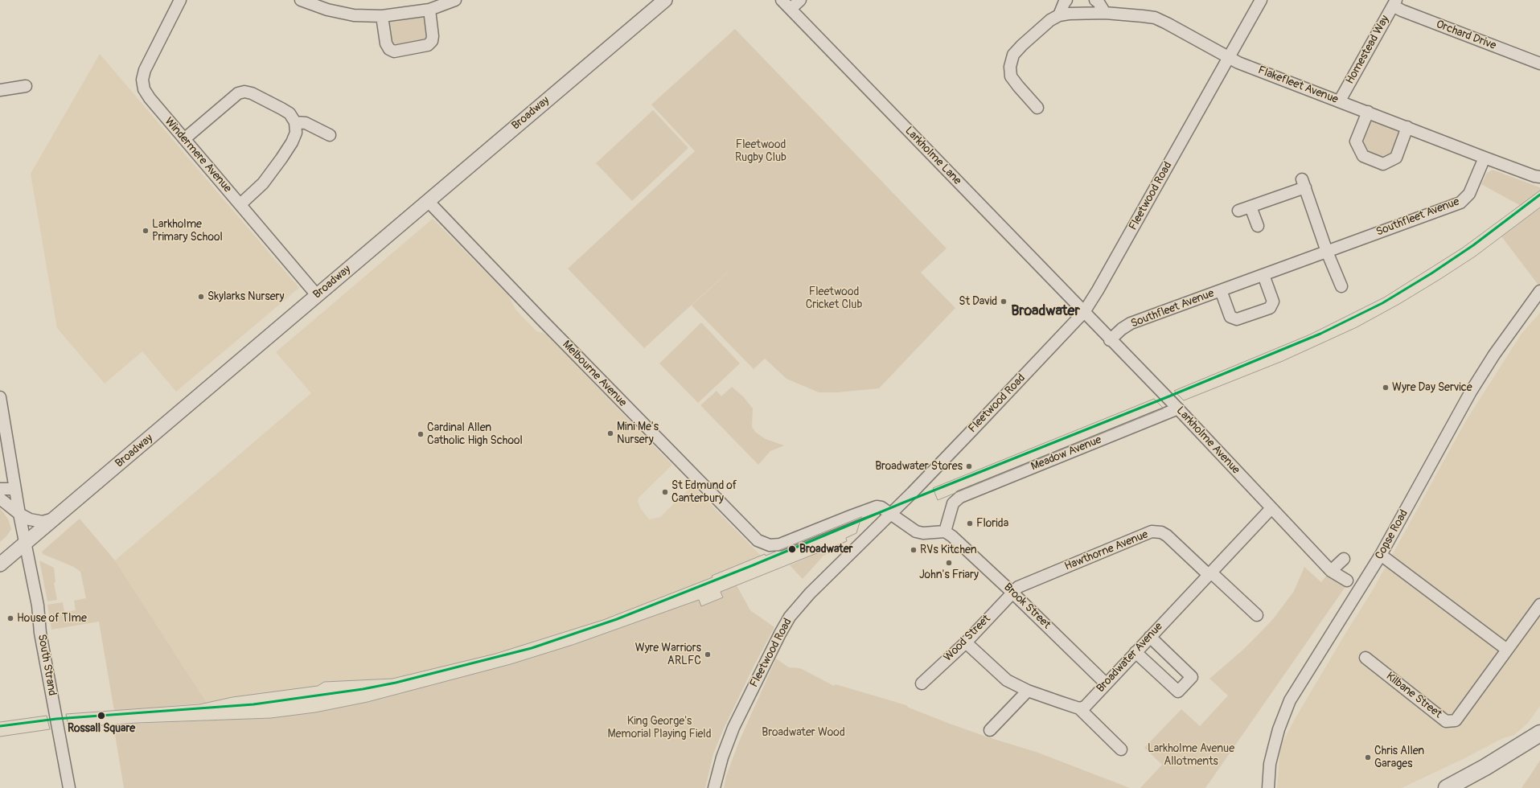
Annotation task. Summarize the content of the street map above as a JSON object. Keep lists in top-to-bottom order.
{
  "streets": {
    "main road": ["Broadway"],
    "street": [
      "Orchard Drive",
      "Homestead Way",
      "Flakefleet Avenue",
      "Windermere Avenue",
      "Larkholme Lane",
      "Fleetwood Road",
      "Southfleet Avenue",
      "Melbourne Avenue",
      "Larkholme Avenue",
      "Meadow Avenue",
      "Copse Road",
      "Hawthorne Avenue",
      "Brook Street",
      "Wood Street",
      "Broadwater Avenue",
      "South Strand",
      "Kilbane Street"
    ]
  },
  "crossings": [
    ["Orchard Drive", "Homestead Way"],
    ["Homestead Way", "Flakefleet Avenue"],
    ["Flakefleet Avenue", "Fleetwood Road"],
    ["Flakefleet Avenue", "Southfleet Avenue"],
    ["Broadway", "Windermere Avenue"],
    ["Broadway", "Melbourne Avenue"],
    ["Broadway", "South Strand"],
    ["Larkholme Lane", "Fleetwood Road"],
    ["Larkholme Lane", "Larkholme Avenue"],
    ["Fleetwood Road", "Melbourne Avenue"],
    ["Fleetwood Road", "Larkholme Avenue"],
    ["Southfleet Avenue", "Larkholme Avenue"],
    ["Larkholme Avenue", "Meadow Avenue"],
    ["Larkholme Avenue", "Broadwater Avenue"],
    ["Meadow Avenue", "Brook Street"],
    ["Hawthorne Avenue", "Brook Street"],
    ["Hawthorne Avenue", "Wood Street"],
    ["Hawthorne Avenue", "Broadwater Avenue"],
    ["Brook Street", "Wood Street"],
    ["Brook Street", "Broadwater Avenue"]
  ],
  "districts": ["Broadwater"],
  "parks": [
    "Fleetwood Rugby Club",
    "Fleetwood Cricket Club",
    "King George's Memorial Playing Field",
    "Broadwater Wood",
    "Larkholme Avenue Allotments"
  ],
  "places": [
    "Larkholme Primary School",
    "Skylarks Nursery",
    "St David",
    "Wyre Day Service",
    "Mini Me's Nursery",
    "Cardinal Allen Catholic High School",
    "Broadwater Stores",
    "St Edmund of Canterbury",
    "Florida",
    "Broadwater",
    "RVs Kitchen",
    "John's Friary",
    "House of TIme",
    "Wyre Warriors ARLFC",
    "Rossall Square",
    "Chris Allen Garages"
  ]
}
